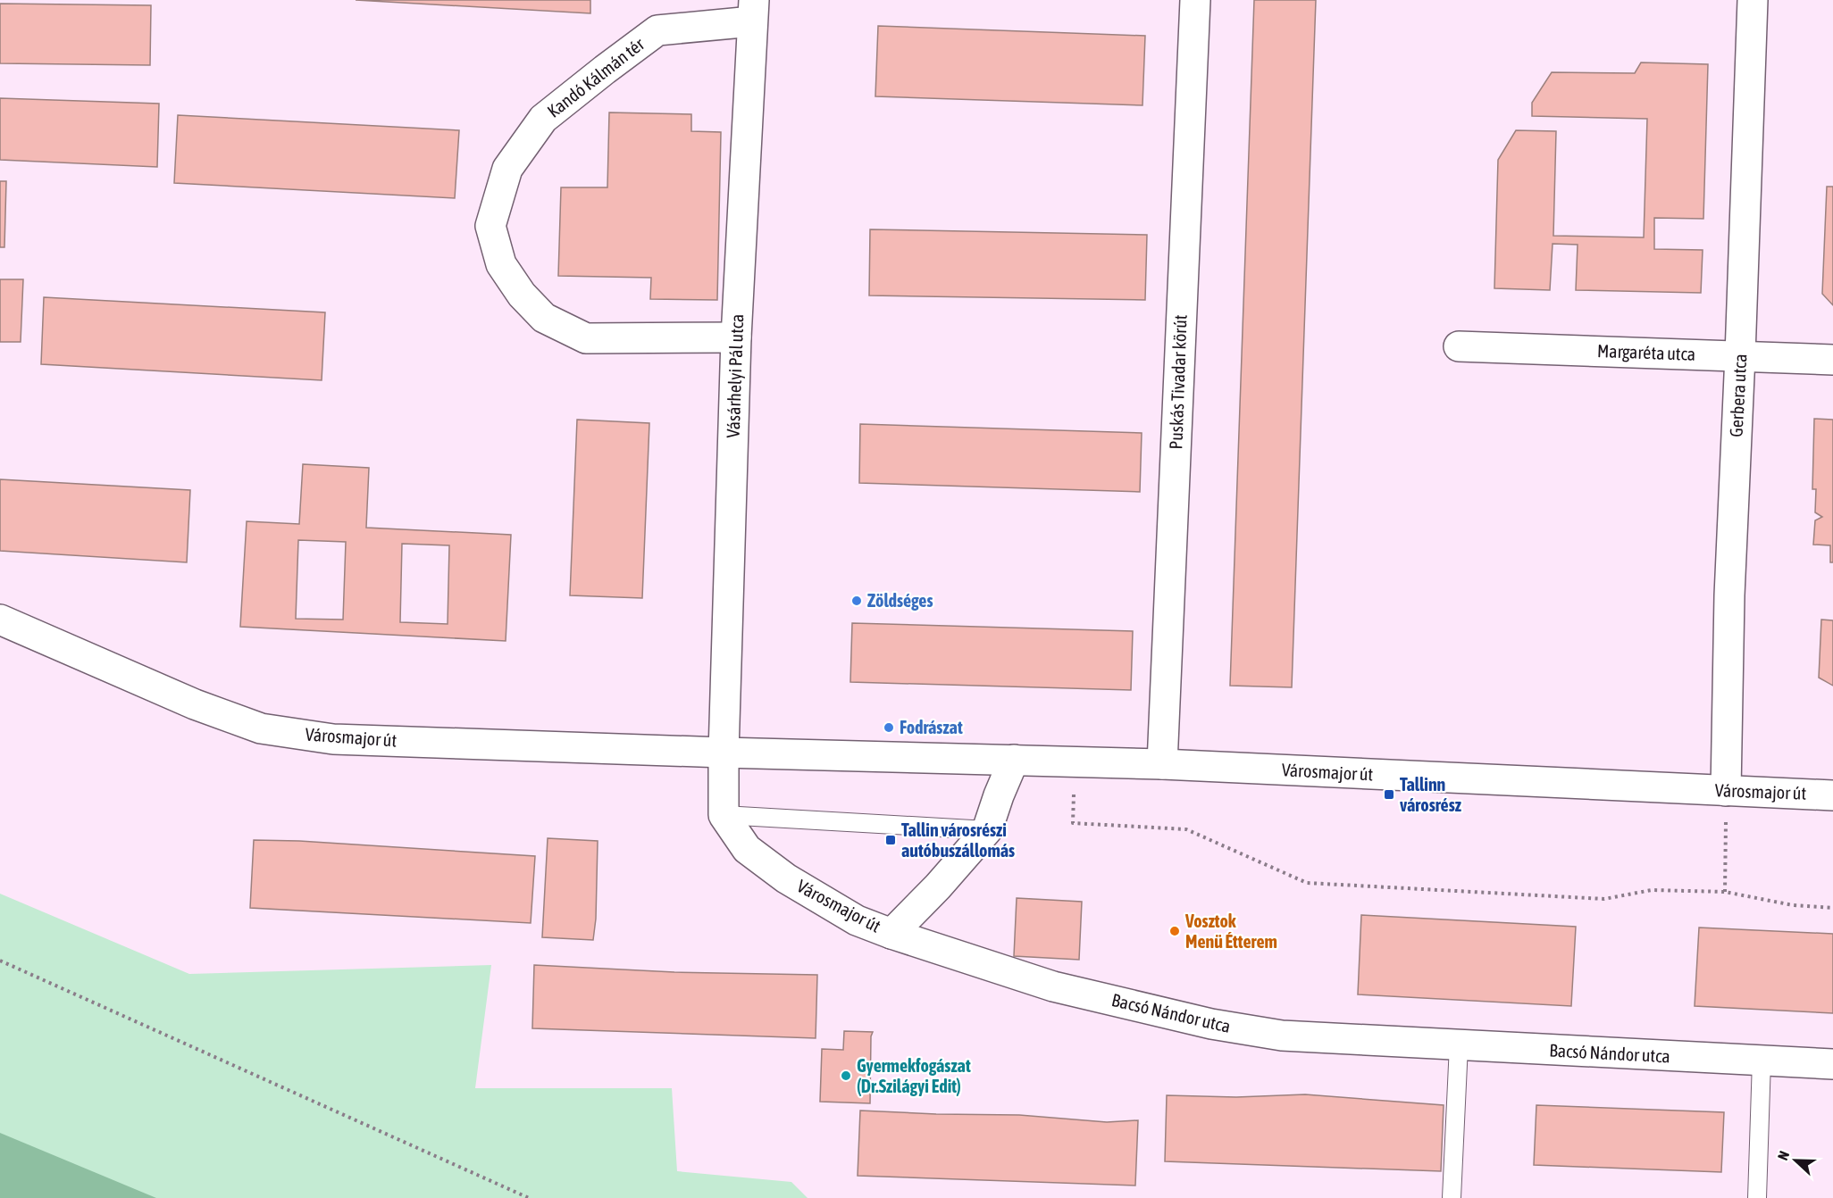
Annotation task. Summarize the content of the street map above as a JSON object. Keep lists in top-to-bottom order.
{
  "streets": {
    "street": [
      "Kandó Kálmán tér",
      "Margaréta utca",
      "Vásárhelyi Pál utca",
      "Puskás Tivadar körút",
      "Gerbera utca",
      "Városmajor út",
      "Bacsó Nándor utca"
    ]
  },
  "crossings": [
    ["Kandó Kálmán tér", "Vásárhelyi Pál utca"],
    ["Margaréta utca", "Gerbera utca"],
    ["Vásárhelyi Pál utca", "Városmajor út"],
    ["Puskás Tivadar körút", "Városmajor út"],
    ["Gerbera utca", "Városmajor út"],
    ["Városmajor út", "Bacsó Nándor utca"]
  ],
  "places": {
    "other": [
      "Zöldséges",
      "Fodrászat",
      "Vosztok Menü Étterem",
      "Gyermekfogászat (Dr.Szilágyi Edit)"
    ],
    "transit": ["Tallinn városrész", "Tallin városrészi autóbuszállomás"]
  },
  "north": "left"
}
